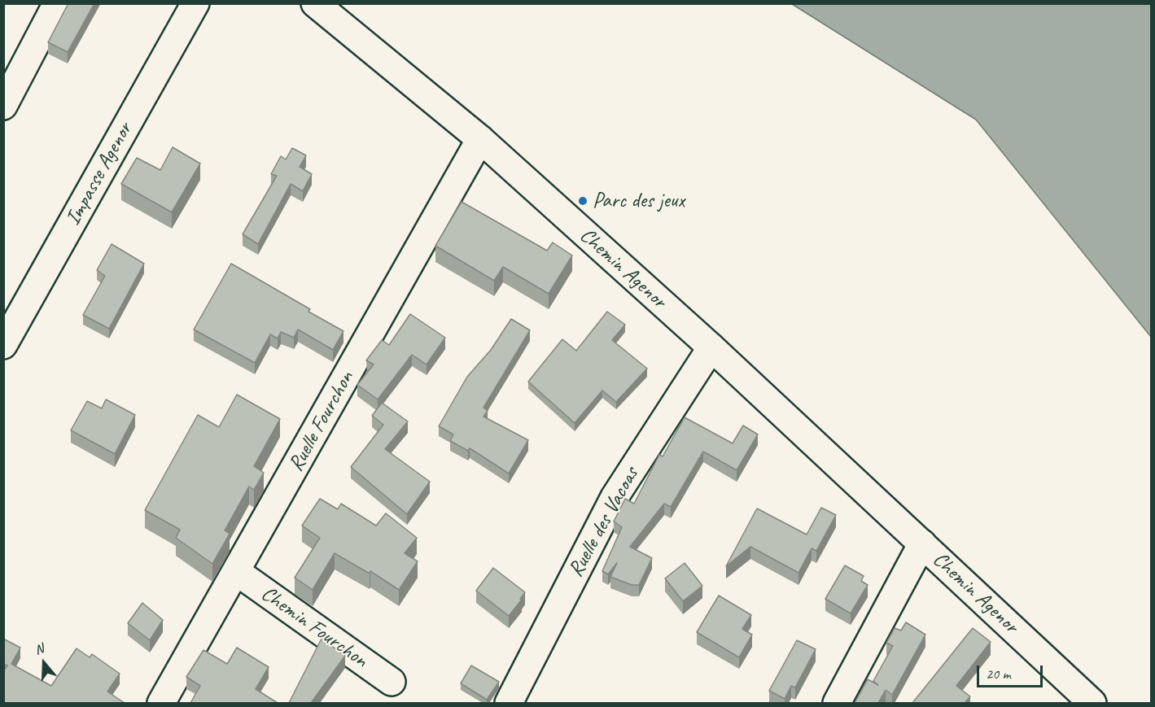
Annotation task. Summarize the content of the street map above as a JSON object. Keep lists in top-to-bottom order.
{
  "streets": {
    "street": [
      "Impasse Agenor",
      "Chemin Agenor",
      "Ruelle Fourchon",
      "Ruelle des Vacoas",
      "Chemin Fourchon"
    ]
  },
  "crossings": [
    ["Chemin Agenor", "Ruelle Fourchon"],
    ["Chemin Agenor", "Ruelle des Vacoas"],
    ["Ruelle Fourchon", "Chemin Fourchon"]
  ],
  "places": ["Parc des jeux"],
  "scale_bar": "20 m",
  "north": "top"
}
